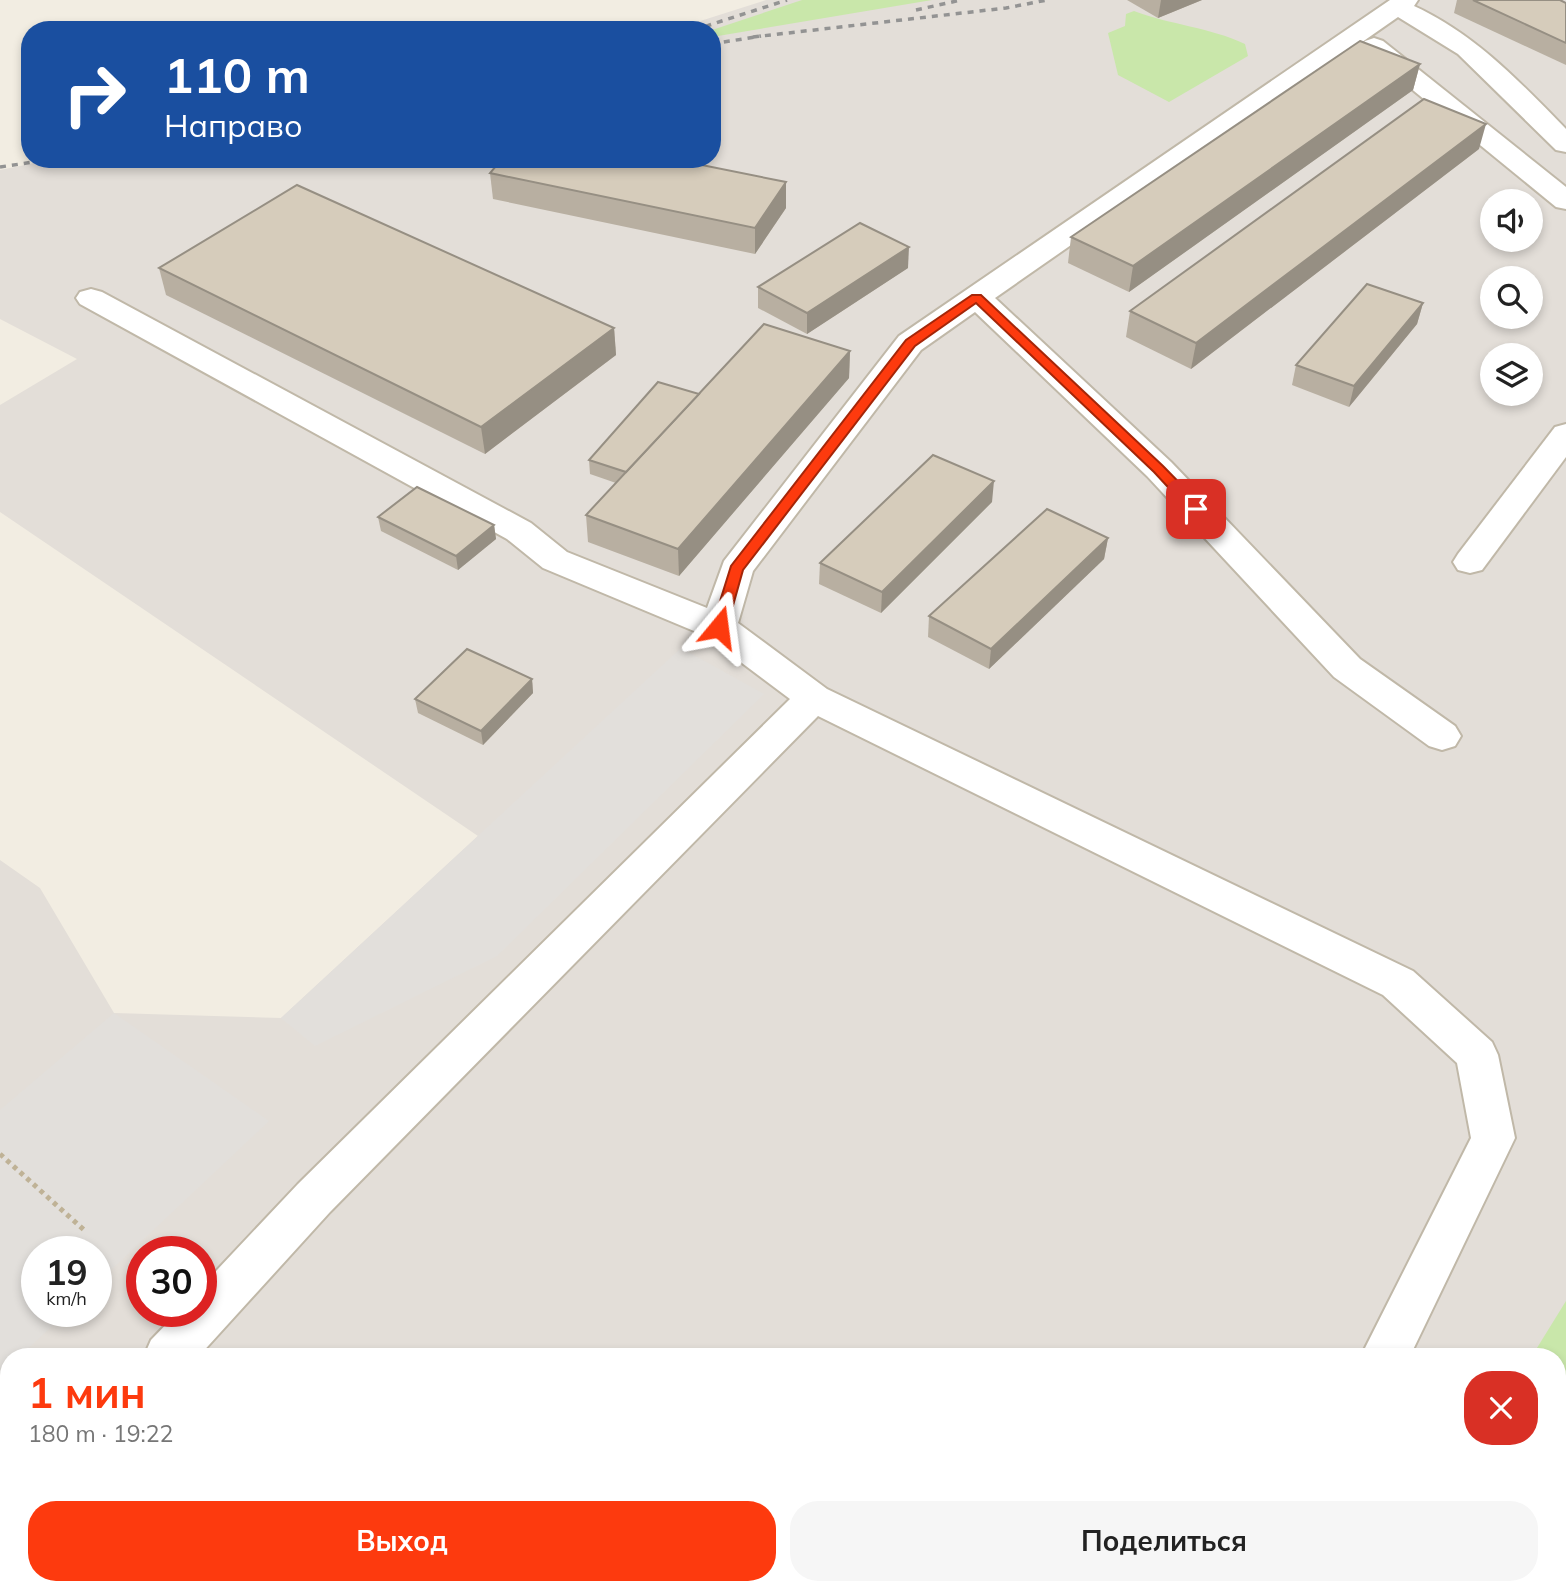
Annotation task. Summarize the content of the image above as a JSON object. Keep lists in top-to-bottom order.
{
  "page": {
    "turn": ["110 m", "Направо"],
    "speed": "19 km/h",
    "limit": "30",
    "heading": ["1 мин", "180 m · 19:22"],
    "buttons": ["Выход", "Поделиться"]
  }
}
